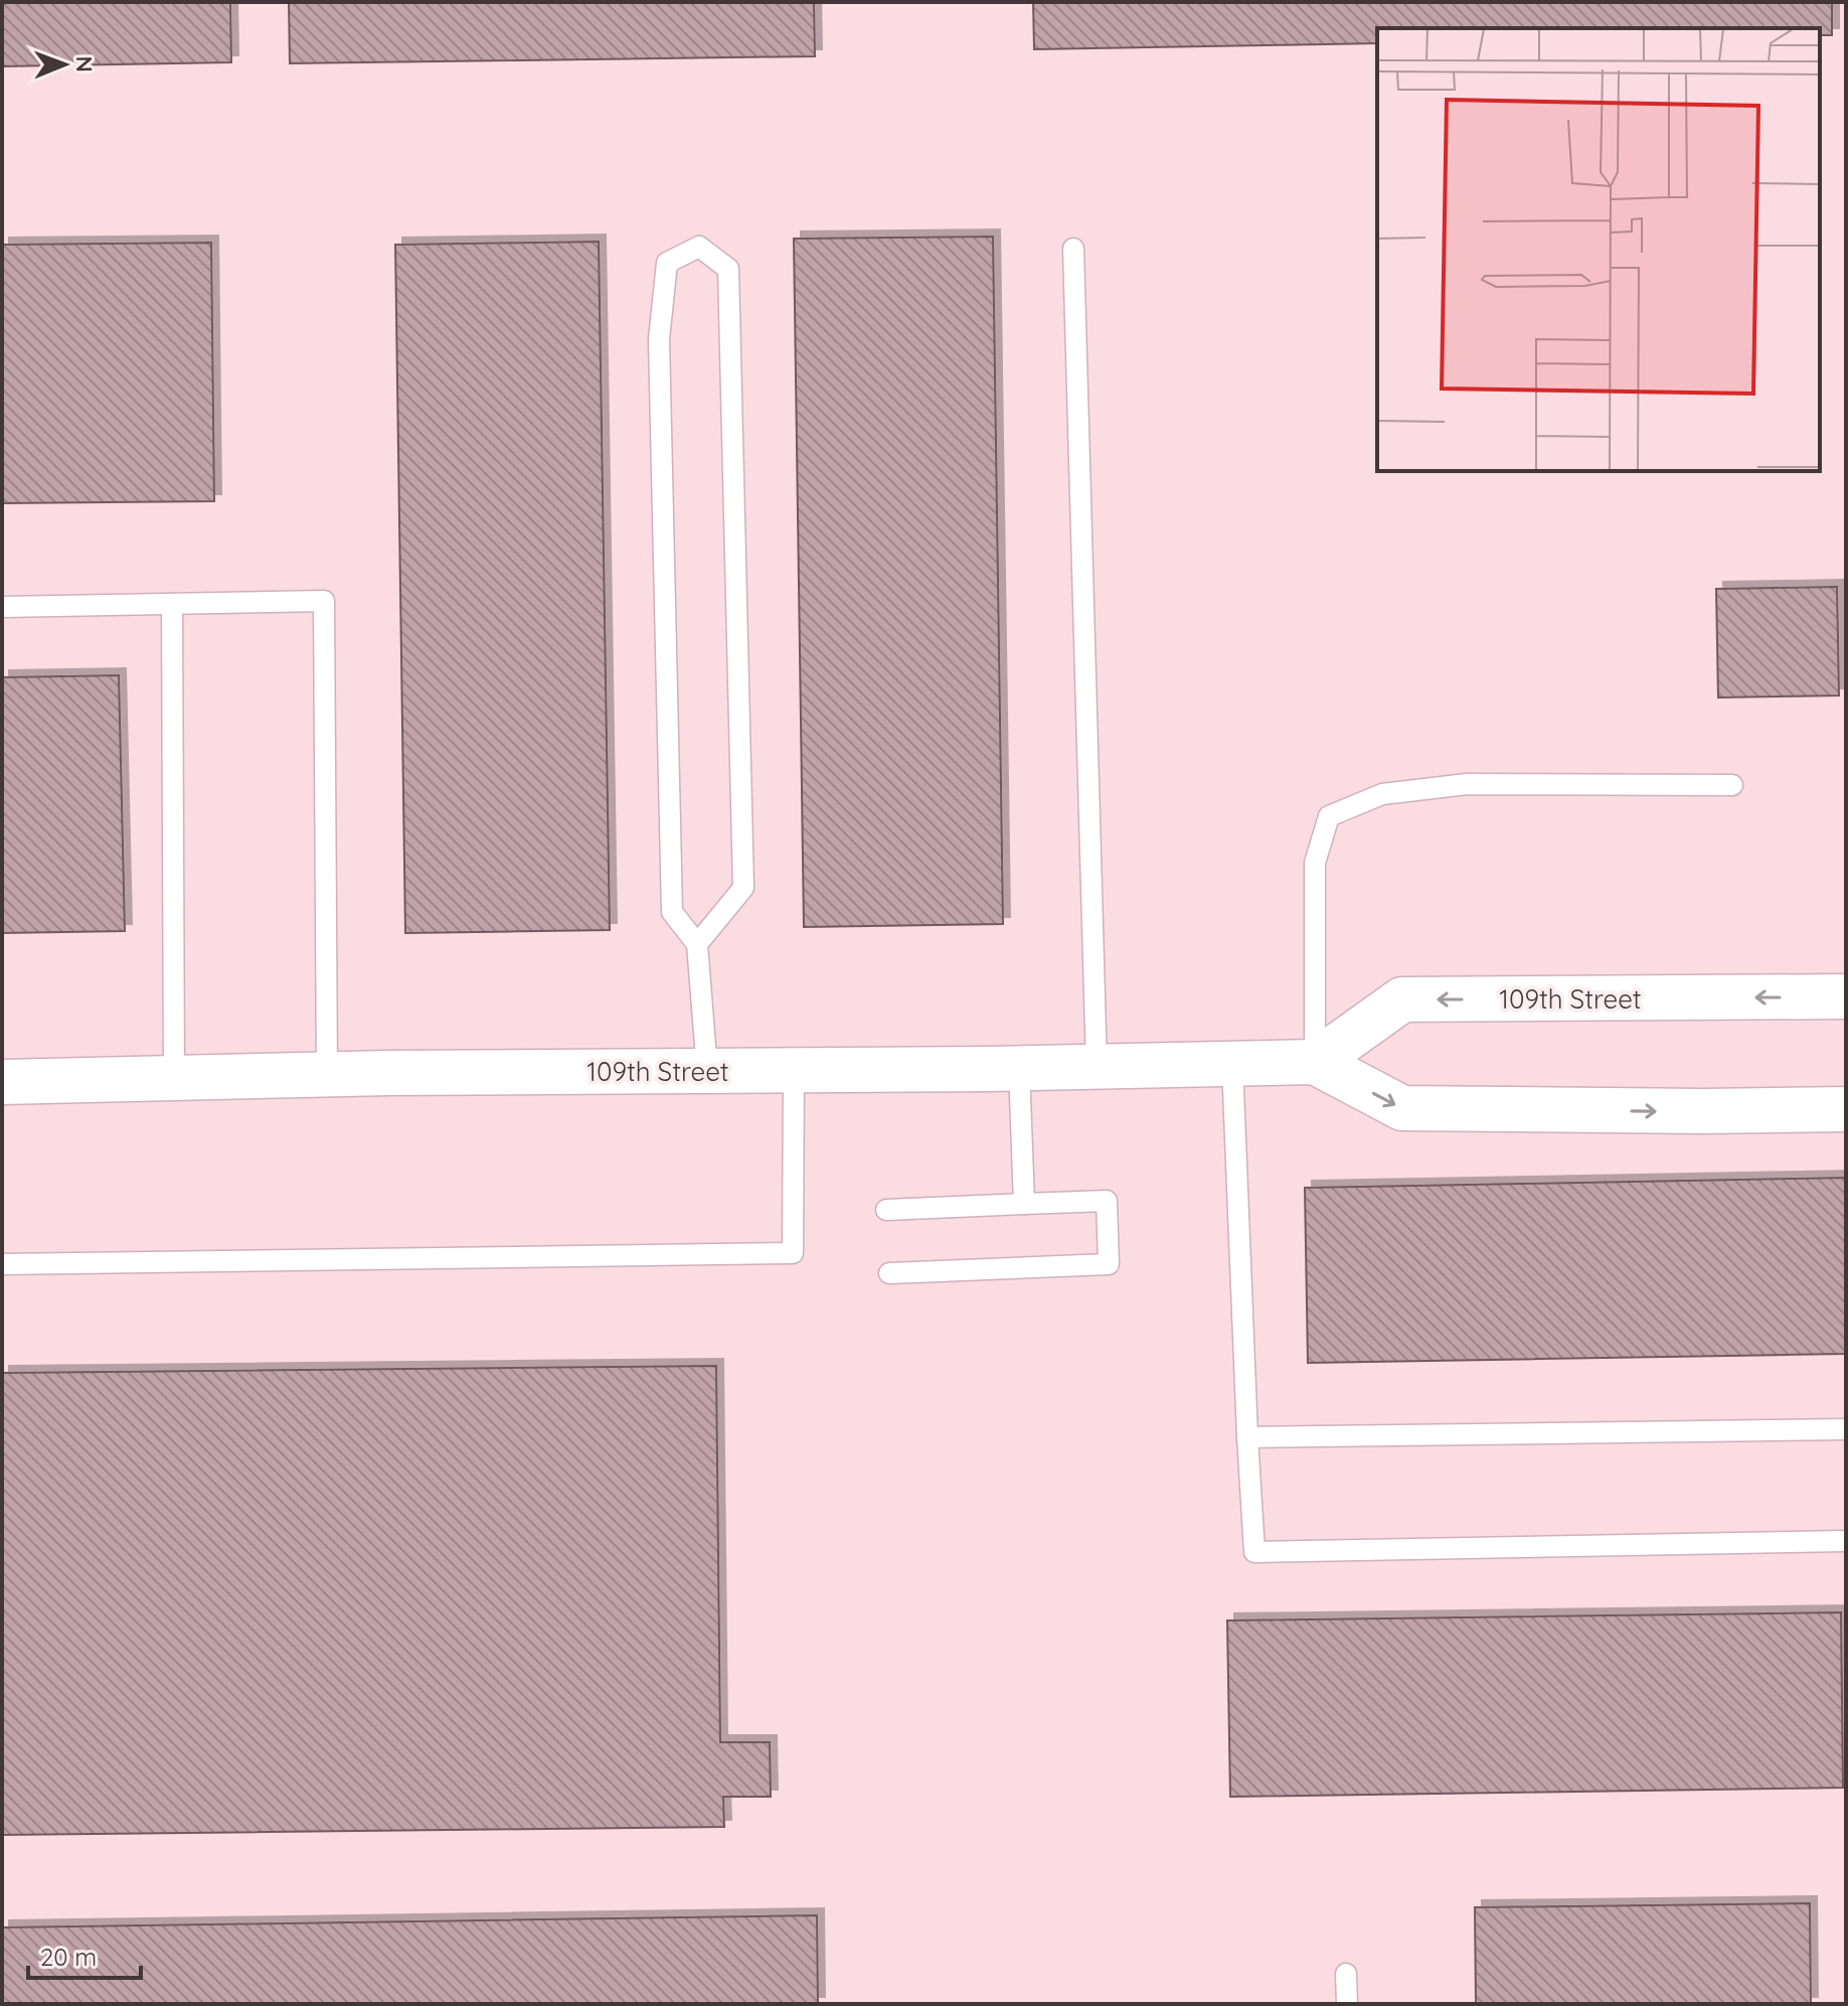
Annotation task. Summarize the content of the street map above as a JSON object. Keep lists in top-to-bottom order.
{
  "streets": {
    "street": ["109th Street"]
  },
  "scale_bar": "20 m",
  "north": "right"
}
